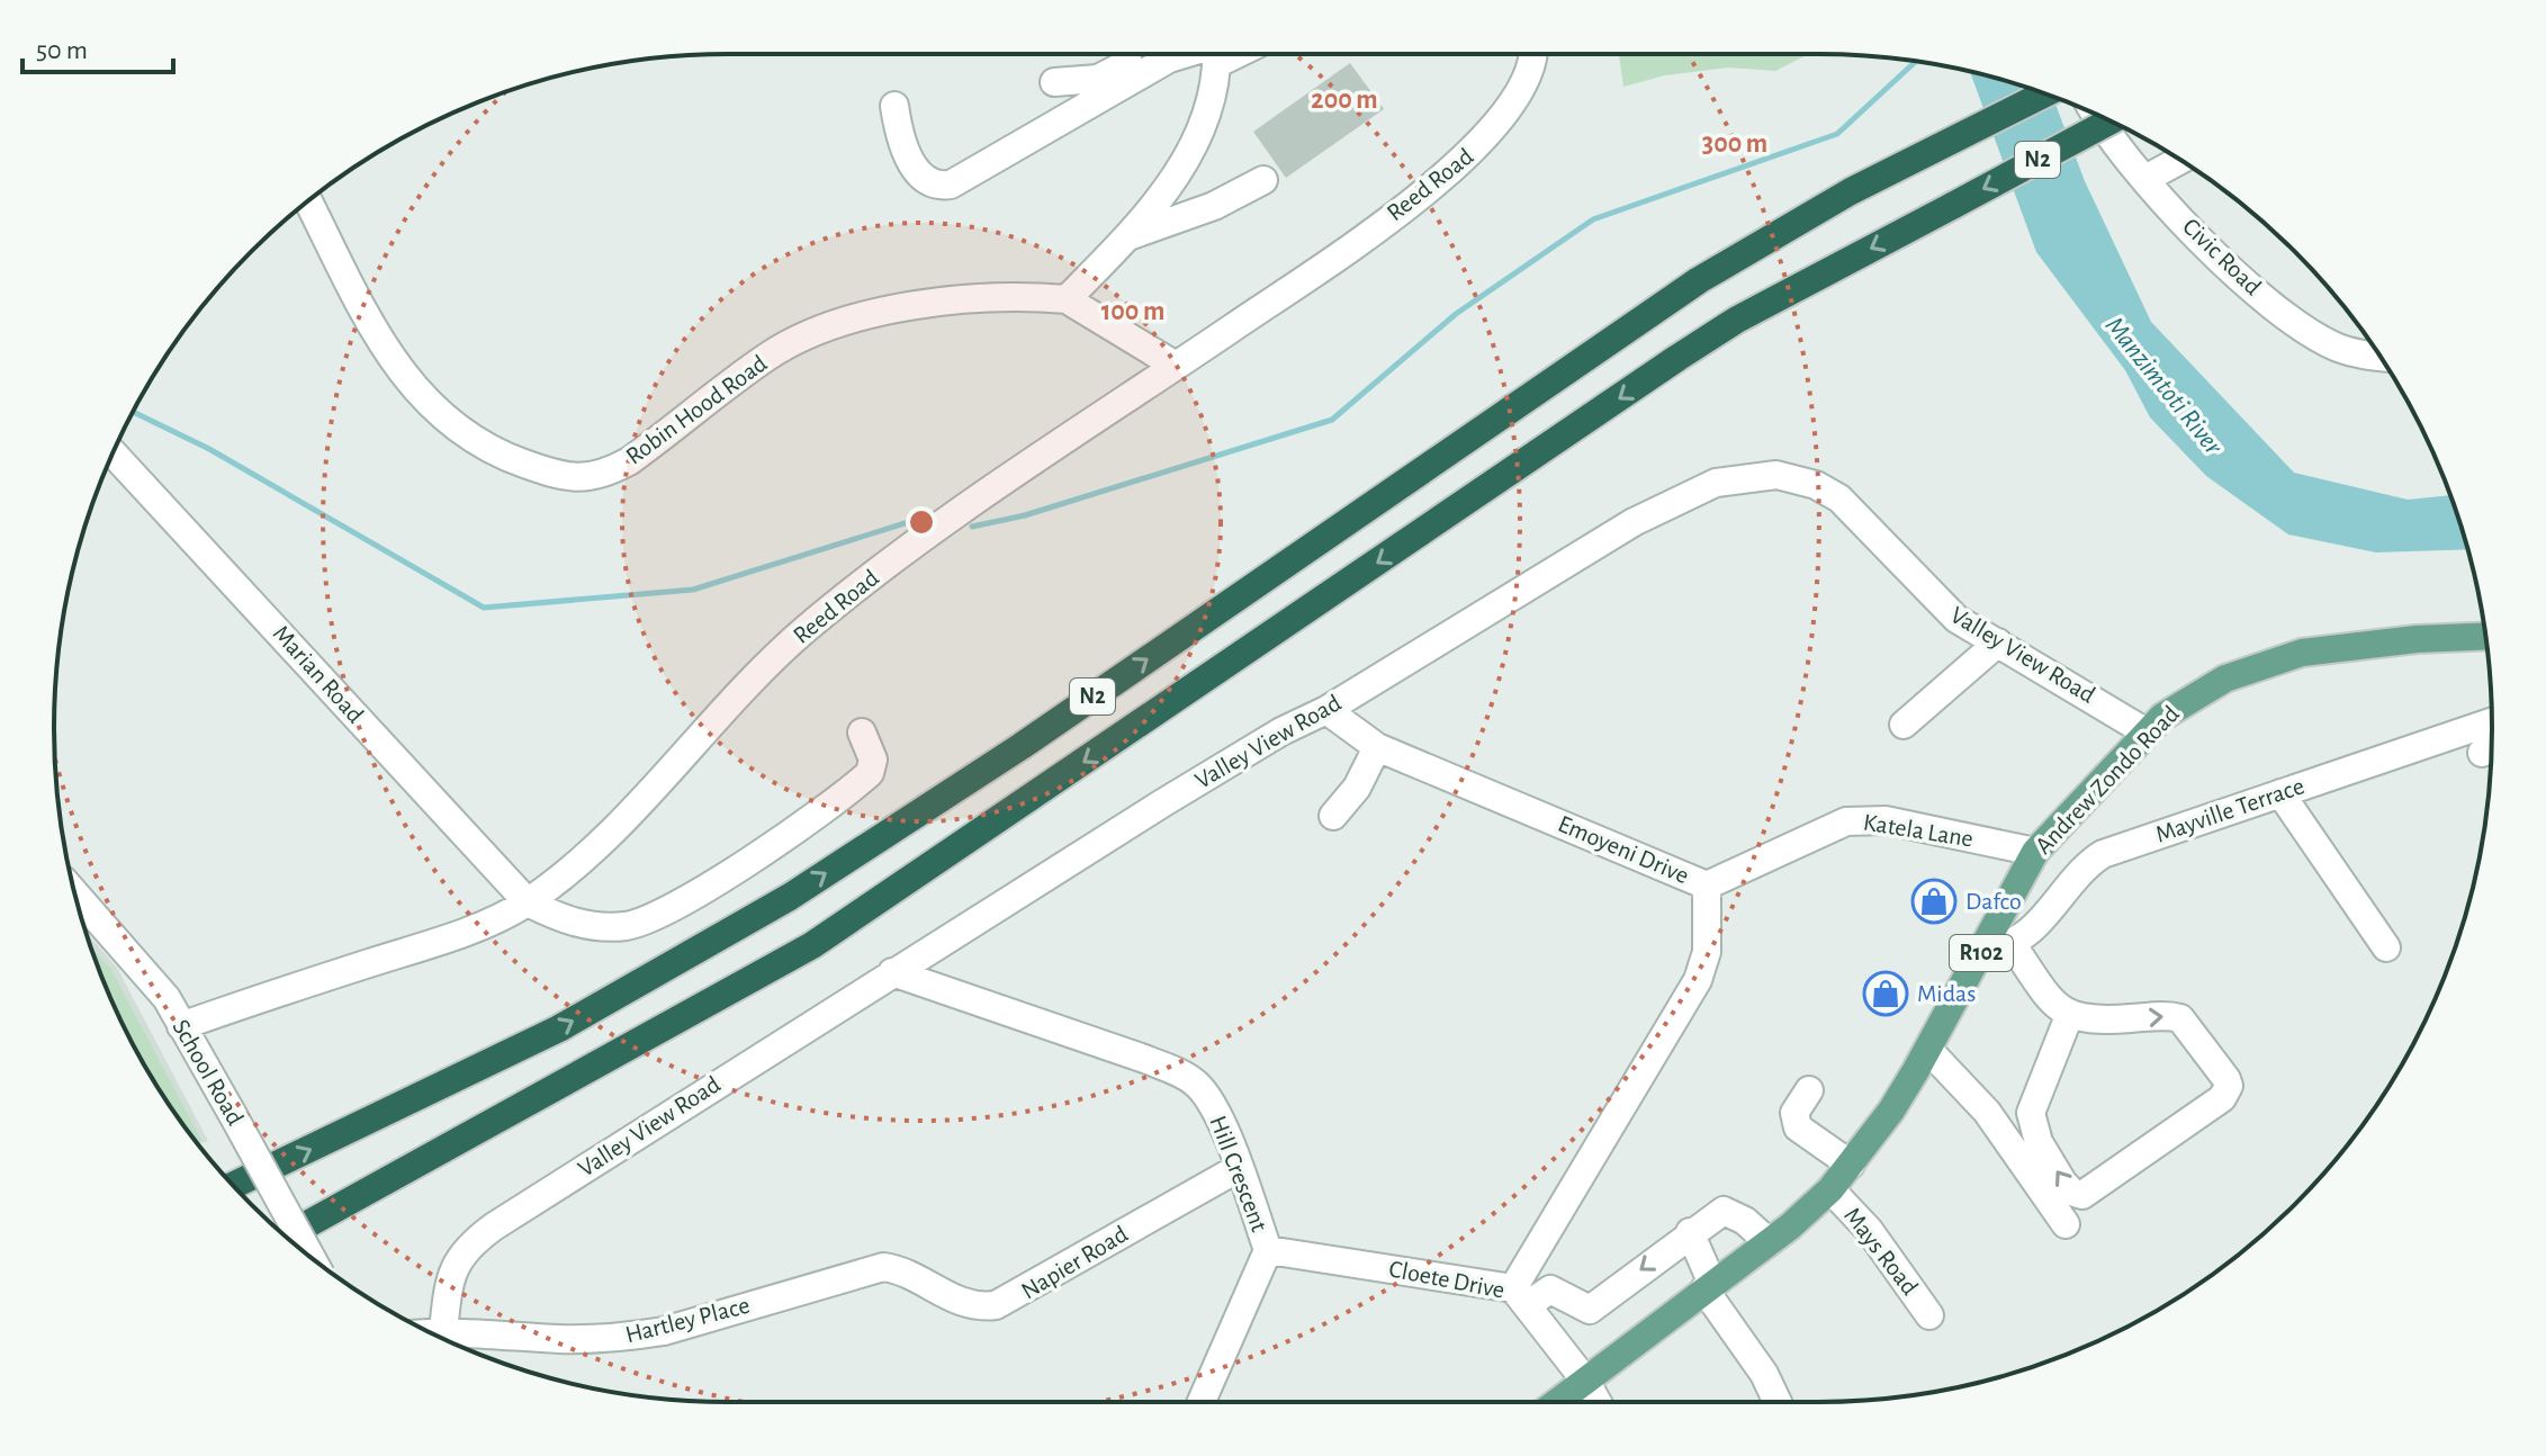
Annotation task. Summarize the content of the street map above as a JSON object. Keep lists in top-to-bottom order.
{
  "streets": {
    "highway": ["N2"],
    "main road": ["Andrew Zondo Road", "R102"],
    "street": [
      "Reed Road",
      "Civic Road",
      "Robin Hood Road",
      "Valley View Road",
      "Marian Road",
      "Mayville Terrace",
      "Katela Lane",
      "Emoyeni Drive",
      "School Road",
      "Hill Crescent",
      "Mays Road",
      "Napier Road",
      "Cloete Drive",
      "Hartley Place"
    ]
  },
  "crossings": [
    ["Reed Road", "Marian Road"],
    ["Reed Road", "School Road"],
    ["Valley View Road", "Andrew Zondo Road"],
    ["Valley View Road", "Emoyeni Drive"],
    ["Valley View Road", "Hill Crescent"],
    ["Valley View Road", "Hartley Place"],
    ["Andrew Zondo Road", "Mayville Terrace"],
    ["Andrew Zondo Road", "Katela Lane"],
    ["Andrew Zondo Road", "Mays Road"],
    ["Andrew Zondo Road", "Cloete Drive"],
    ["Katela Lane", "Emoyeni Drive"],
    ["Emoyeni Drive", "Cloete Drive"],
    ["Hill Crescent", "Napier Road"],
    ["Hill Crescent", "Cloete Drive"],
    ["Napier Road", "Hartley Place"]
  ],
  "water": ["Manzimtoti River"],
  "places": {
    "shop": ["Dafco", "Midas"]
  },
  "scale_bar": "50 m",
  "rings": ["200 m", "300 m", "100 m"]
}
